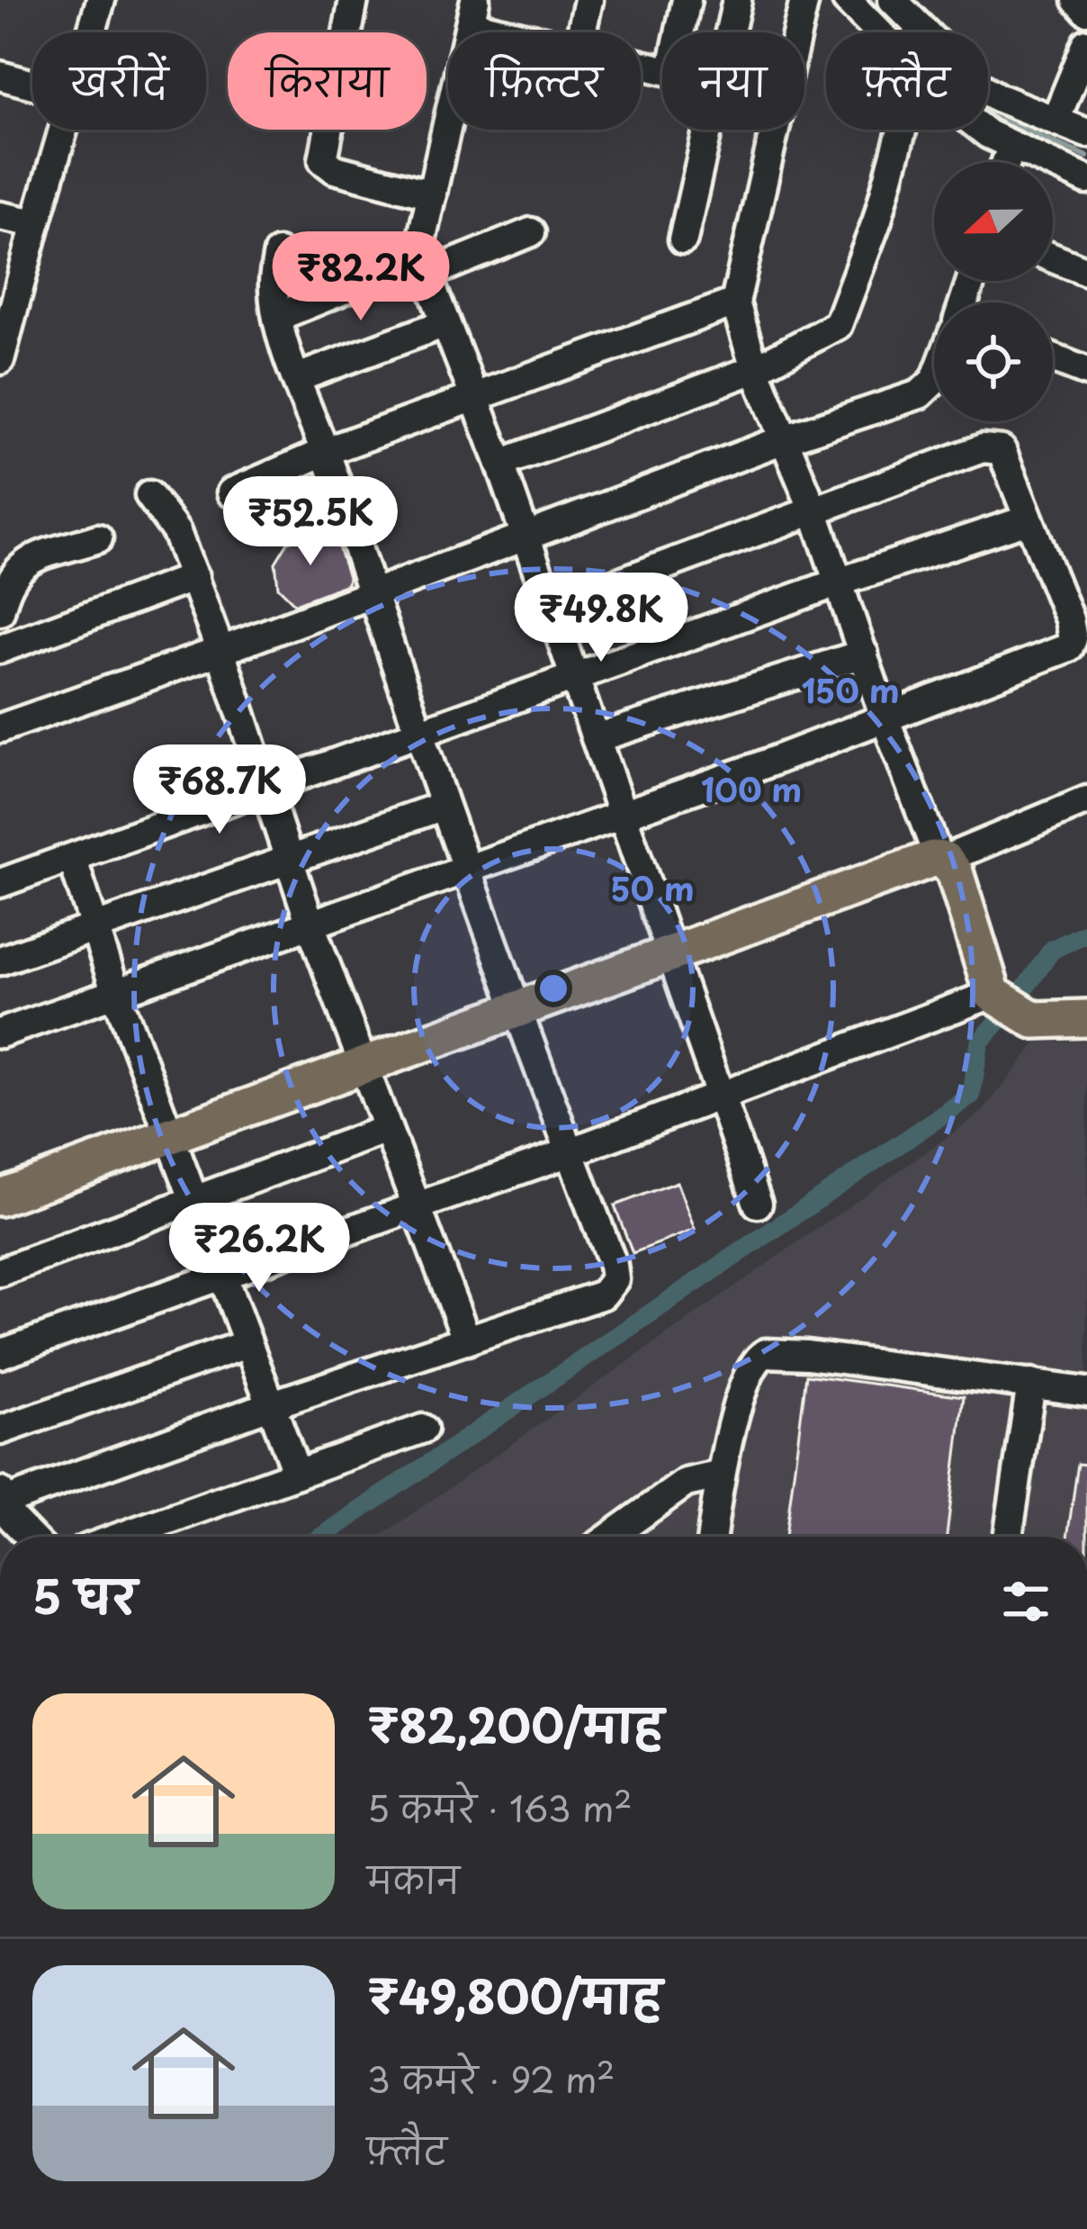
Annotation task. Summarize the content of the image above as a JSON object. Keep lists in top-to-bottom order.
{
  "north": "left",
  "page": {
    "chip": [
      "खरीदें",
      "किराया",
      "फ़िल्टर",
      "नया",
      "फ़्लैट"
    ],
    "price": [
      "₹82.2K",
      "₹52.5K",
      "₹49.8K",
      "₹68.7K",
      "₹26.2K"
    ],
    "heading": "5 घर",
    "list": [
      {
        "name": "₹82,200/माह",
        "note": "5 कमरे · 163 m² · मकान"
      },
      {
        "name": "₹49,800/माह",
        "note": "3 कमरे · 92 m² · फ़्लैट"
      }
    ]
  },
  "rings": ["150 m", "100 m", "50 m"]
}
